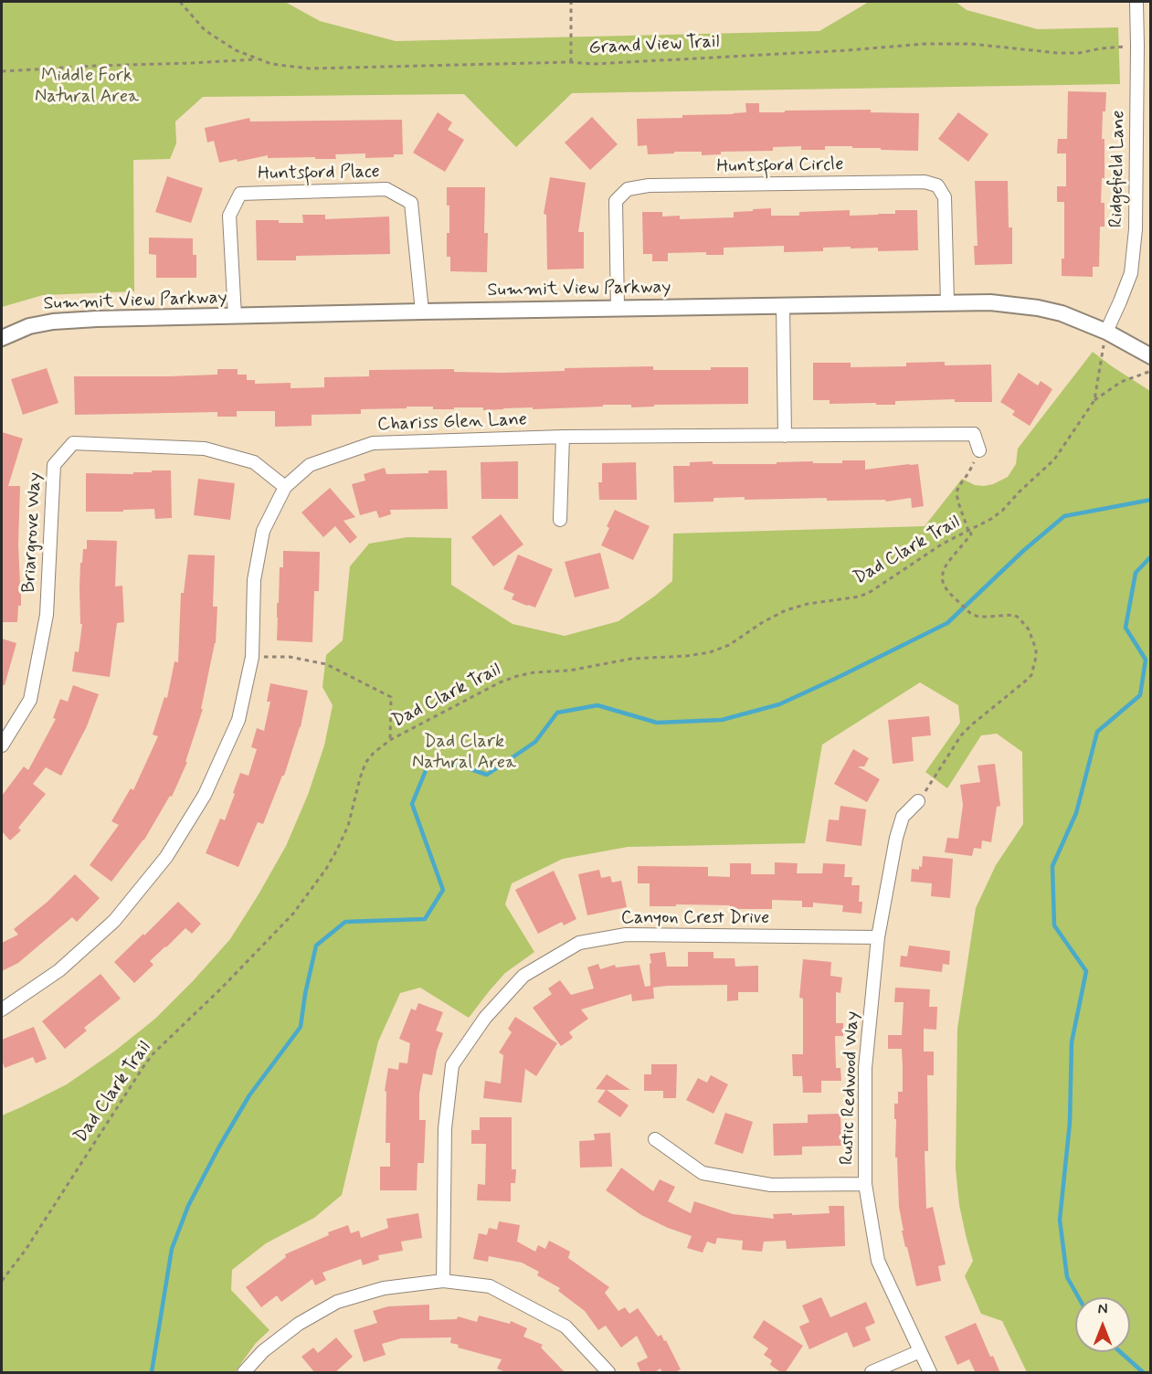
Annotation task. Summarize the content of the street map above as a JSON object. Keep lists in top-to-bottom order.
{
  "streets": {
    "street": [
      "Huntsford Circle",
      "Ridgefield Lane",
      "Huntsford Place",
      "Summit View Parkway",
      "Chariss Glen Lane",
      "Briargrove Way",
      "Canyon Crest Drive",
      "Rustic Redwood Way"
    ],
    "path": ["Grand View Trail", "Dad Clark Trail"]
  },
  "crossings": [
    ["Grand View Trail", "Ridgefield Lane"],
    ["Huntsford Circle", "Summit View Parkway"],
    ["Ridgefield Lane", "Summit View Parkway"],
    ["Ridgefield Lane", "Dad Clark Trail"],
    ["Huntsford Place", "Summit View Parkway"],
    ["Summit View Parkway", "Dad Clark Trail"],
    ["Chariss Glen Lane", "Briargrove Way"],
    ["Canyon Crest Drive", "Rustic Redwood Way"]
  ],
  "parks": ["Middle Fork Natural Area", "Dad Clark Natural Area"],
  "north": "top"
}
